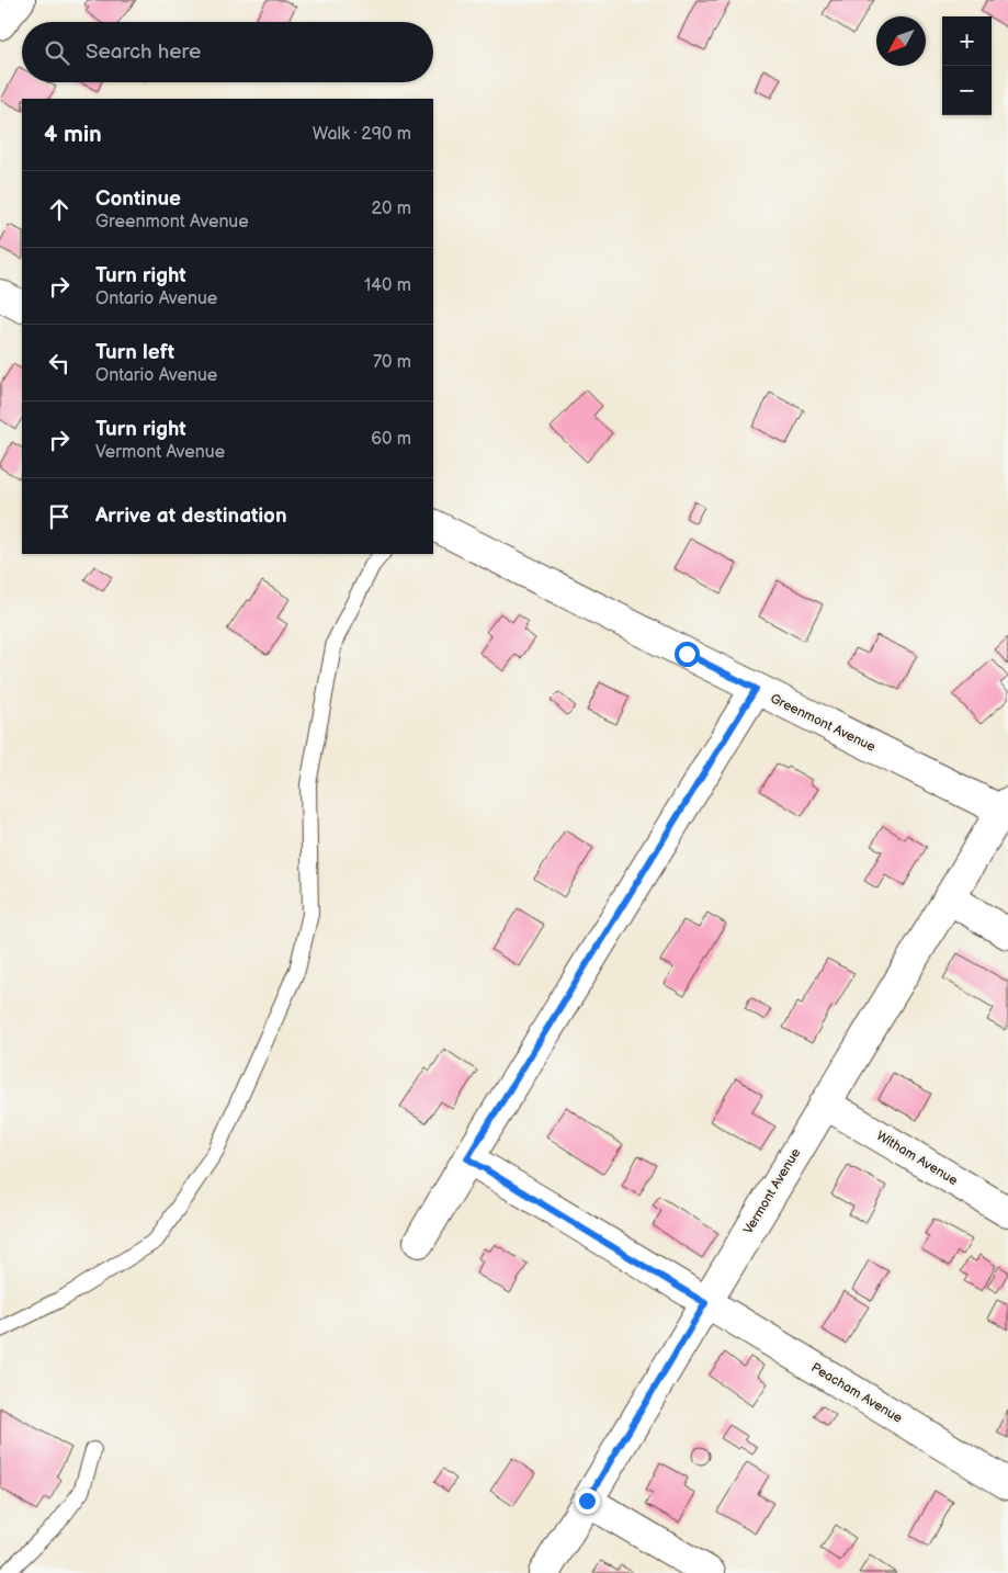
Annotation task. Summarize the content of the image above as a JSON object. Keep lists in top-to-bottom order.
{
  "streets": {
    "street": [
      "Greenmont Avenue",
      "Witham Avenue",
      "Vermont Avenue",
      "Peacham Avenue"
    ]
  },
  "crossings": [
    ["Greenmont Avenue", "Vermont Avenue"],
    ["Witham Avenue", "Vermont Avenue"],
    ["Vermont Avenue", "Peacham Avenue"]
  ],
  "north": "bottom left",
  "page": {
    "map_buttons": ["+", "−"],
    "search": "Search here",
    "heading": ["4 min", "Walk · 290 m"],
    "list": [
      ["Continue", "Greenmont Avenue", "20 m"],
      ["Turn right", "Ontario Avenue", "140 m"],
      ["Turn left", "Ontario Avenue", "70 m"],
      ["Turn right", "Vermont Avenue", "60 m"],
      "Arrive at destination"
    ]
  }
}
